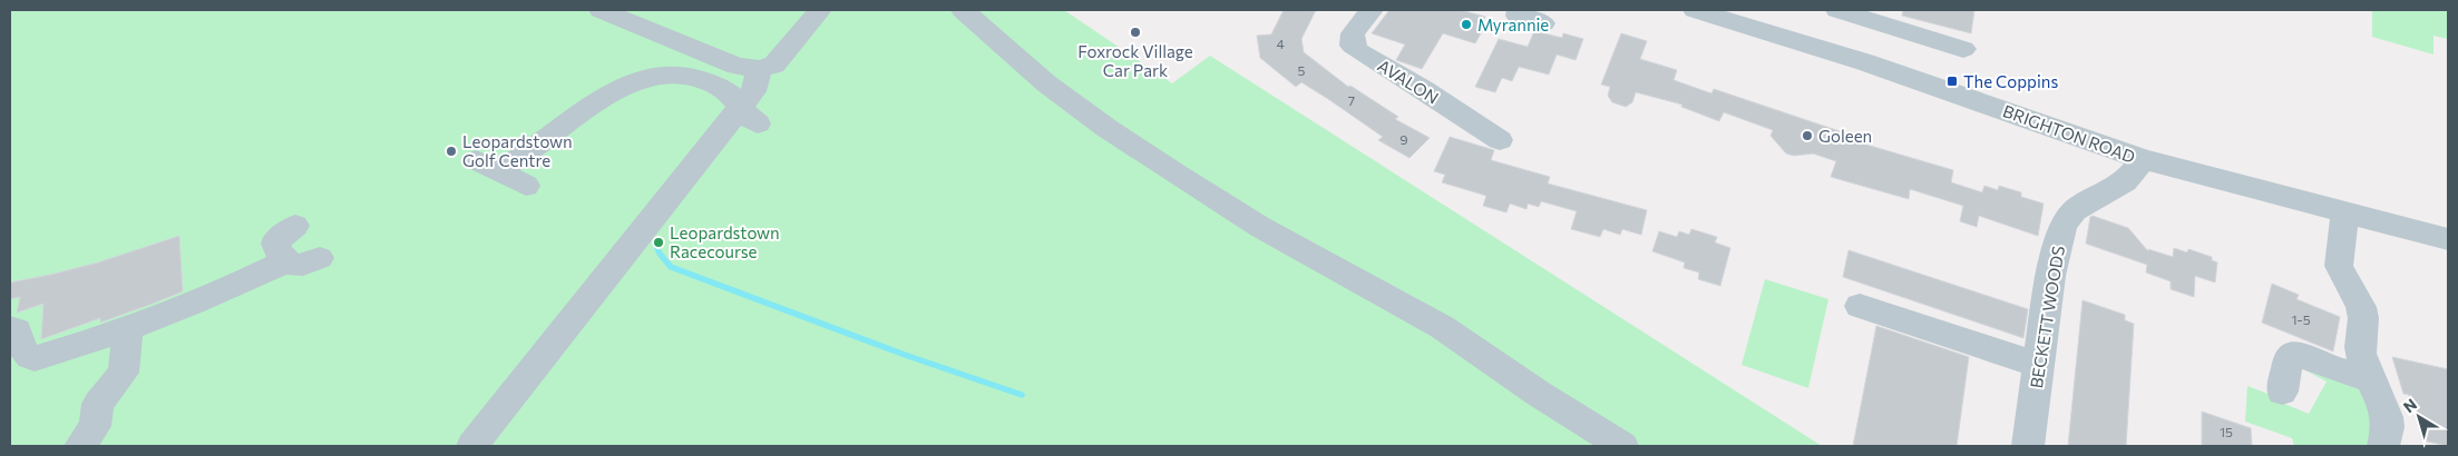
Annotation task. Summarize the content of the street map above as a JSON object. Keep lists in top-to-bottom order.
{
  "streets": {
    "street": ["AVALON", "BRIGHTON ROAD", "BECKETT WOODS"]
  },
  "crossings": [
    ["BRIGHTON ROAD", "BECKETT WOODS"]
  ],
  "places": {
    "other": [
      "Myrannie",
      "Foxrock Village Car Park",
      "Goleen",
      "Leopardstown Golf Centre",
      "Leopardstown Racecourse"
    ],
    "transit": ["The Coppins"]
  },
  "house_numbers": [
    "4",
    "5",
    "7",
    "9",
    "1-5",
    "15"
  ],
  "north": "top left"
}
